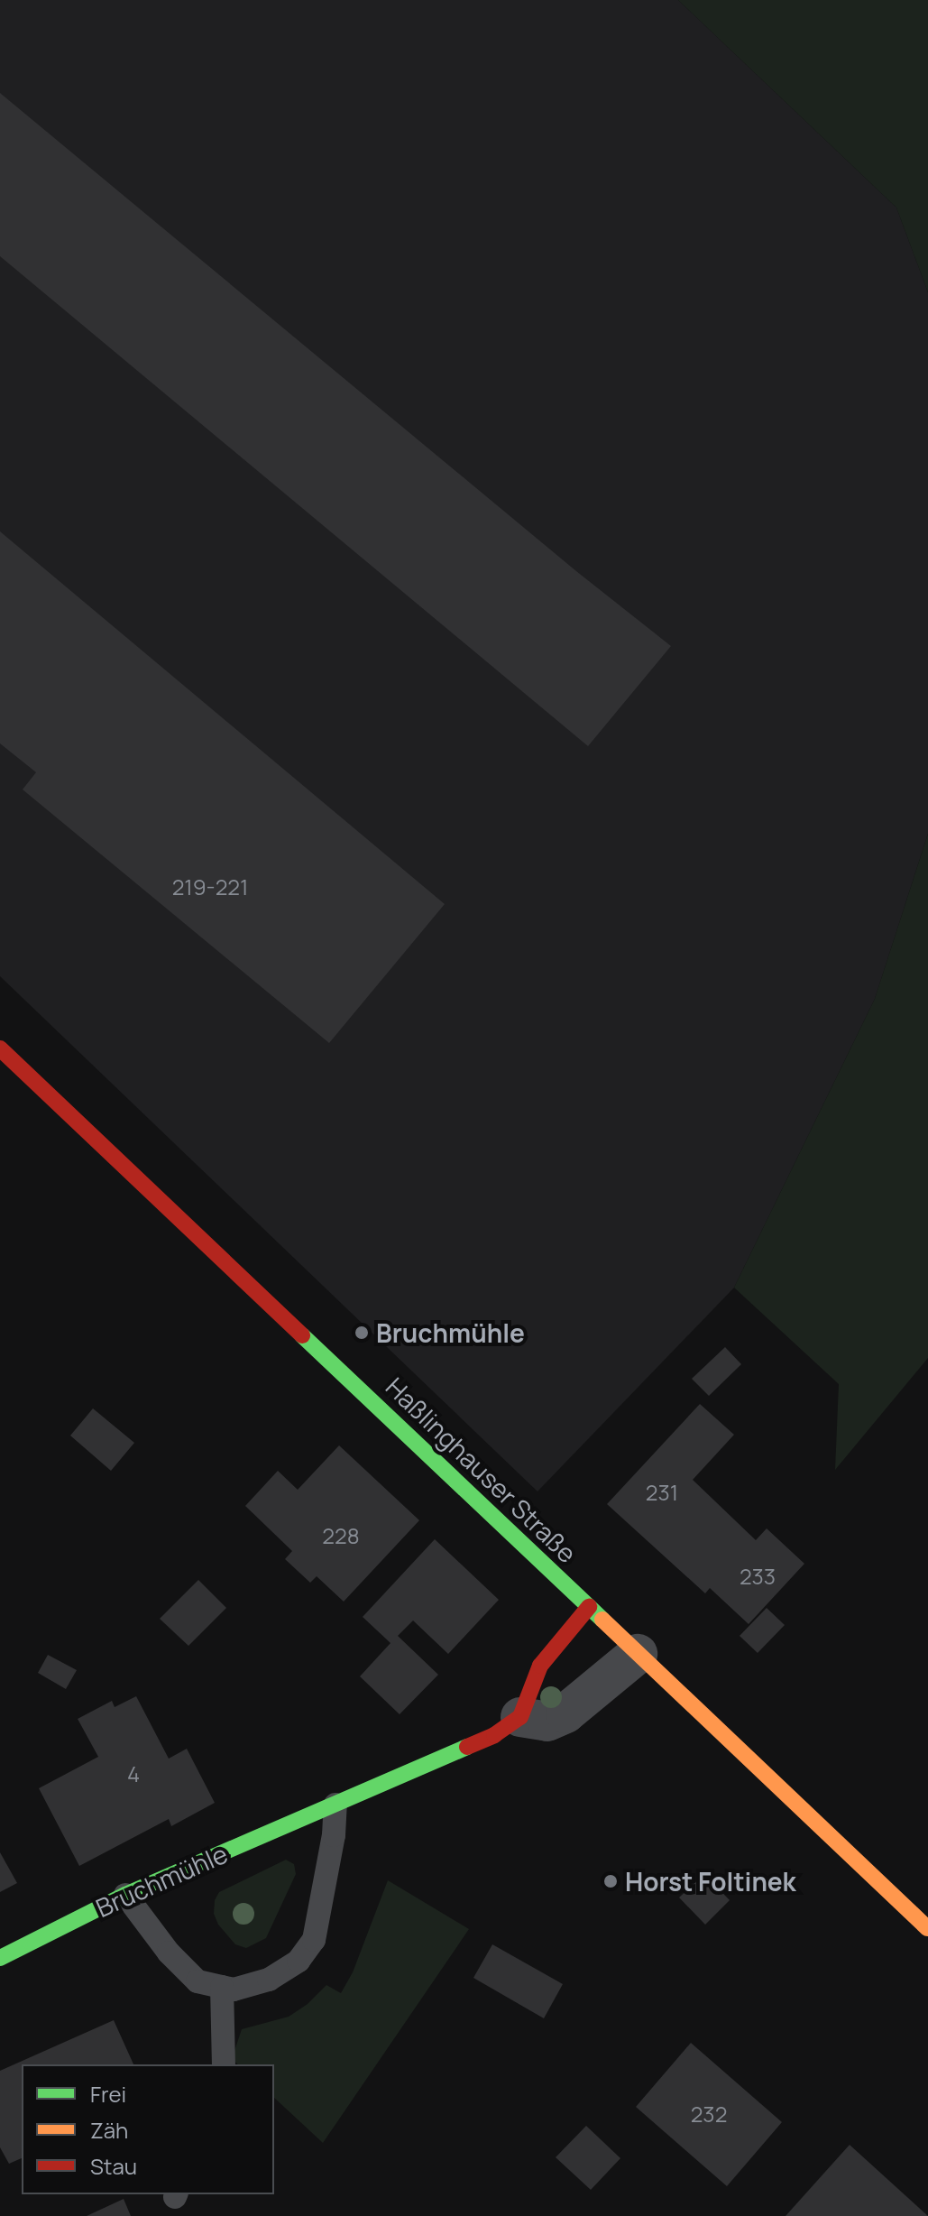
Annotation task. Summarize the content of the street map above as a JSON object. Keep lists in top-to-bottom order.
{
  "streets": {
    "main road": ["Haßlinghauser Straße", "Bruchmühle"]
  },
  "places": ["Bruchmühle", "Horst Foltinek"],
  "house_numbers": [
    "219-221",
    "231",
    "228",
    "233",
    "4",
    "232"
  ],
  "legend": ["Frei", "Zäh", "Stau"]
}
